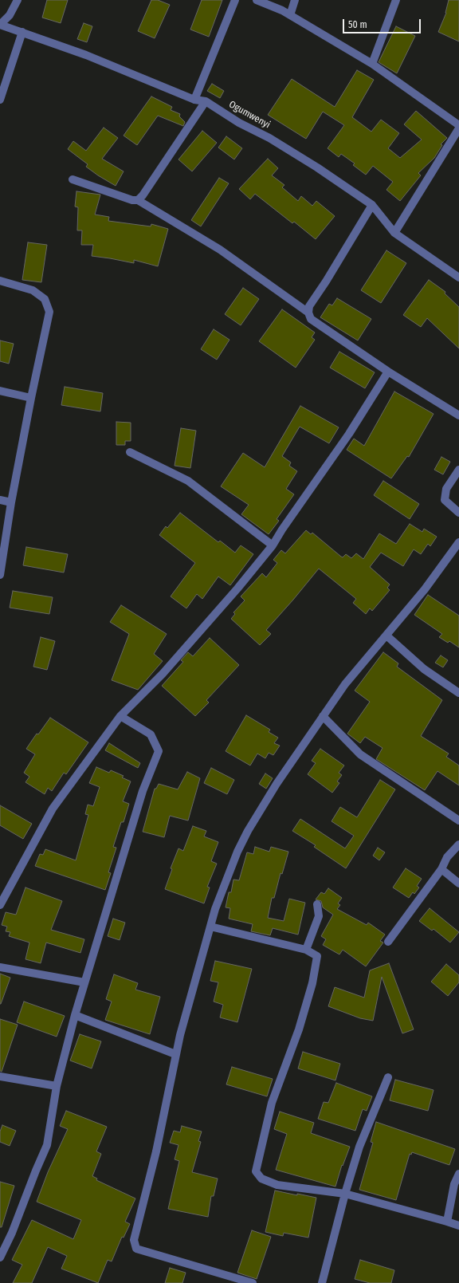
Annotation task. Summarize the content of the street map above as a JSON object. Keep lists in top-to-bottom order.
{
  "streets": {
    "street": ["Ogumwenyi"]
  },
  "scale_bar": "50 m"
}
